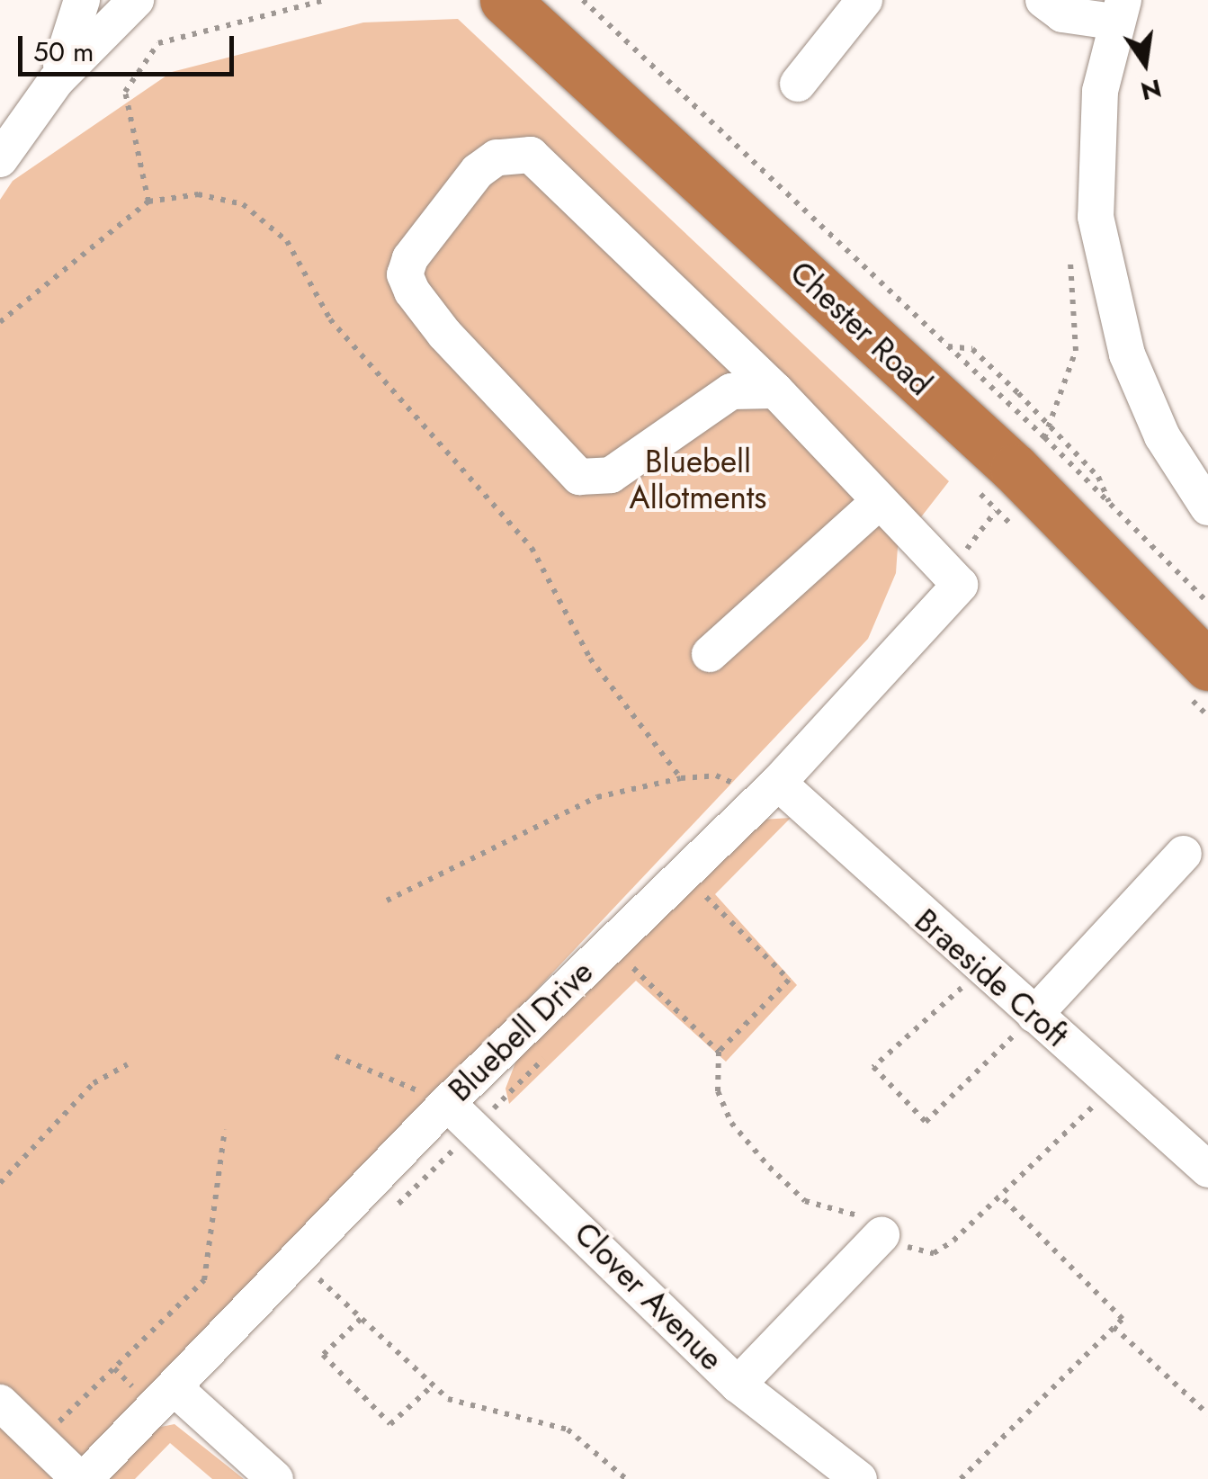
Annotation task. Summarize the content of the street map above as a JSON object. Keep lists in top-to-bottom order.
{
  "streets": {
    "highway": ["Chester Road"],
    "street": ["Braeside Croft", "Bluebell Drive", "Clover Avenue"]
  },
  "crossings": [
    ["Braeside Croft", "Bluebell Drive"],
    ["Bluebell Drive", "Clover Avenue"]
  ],
  "parks": ["Bluebell Allotments"],
  "scale_bar": "50 m",
  "north": "bottom"
}
